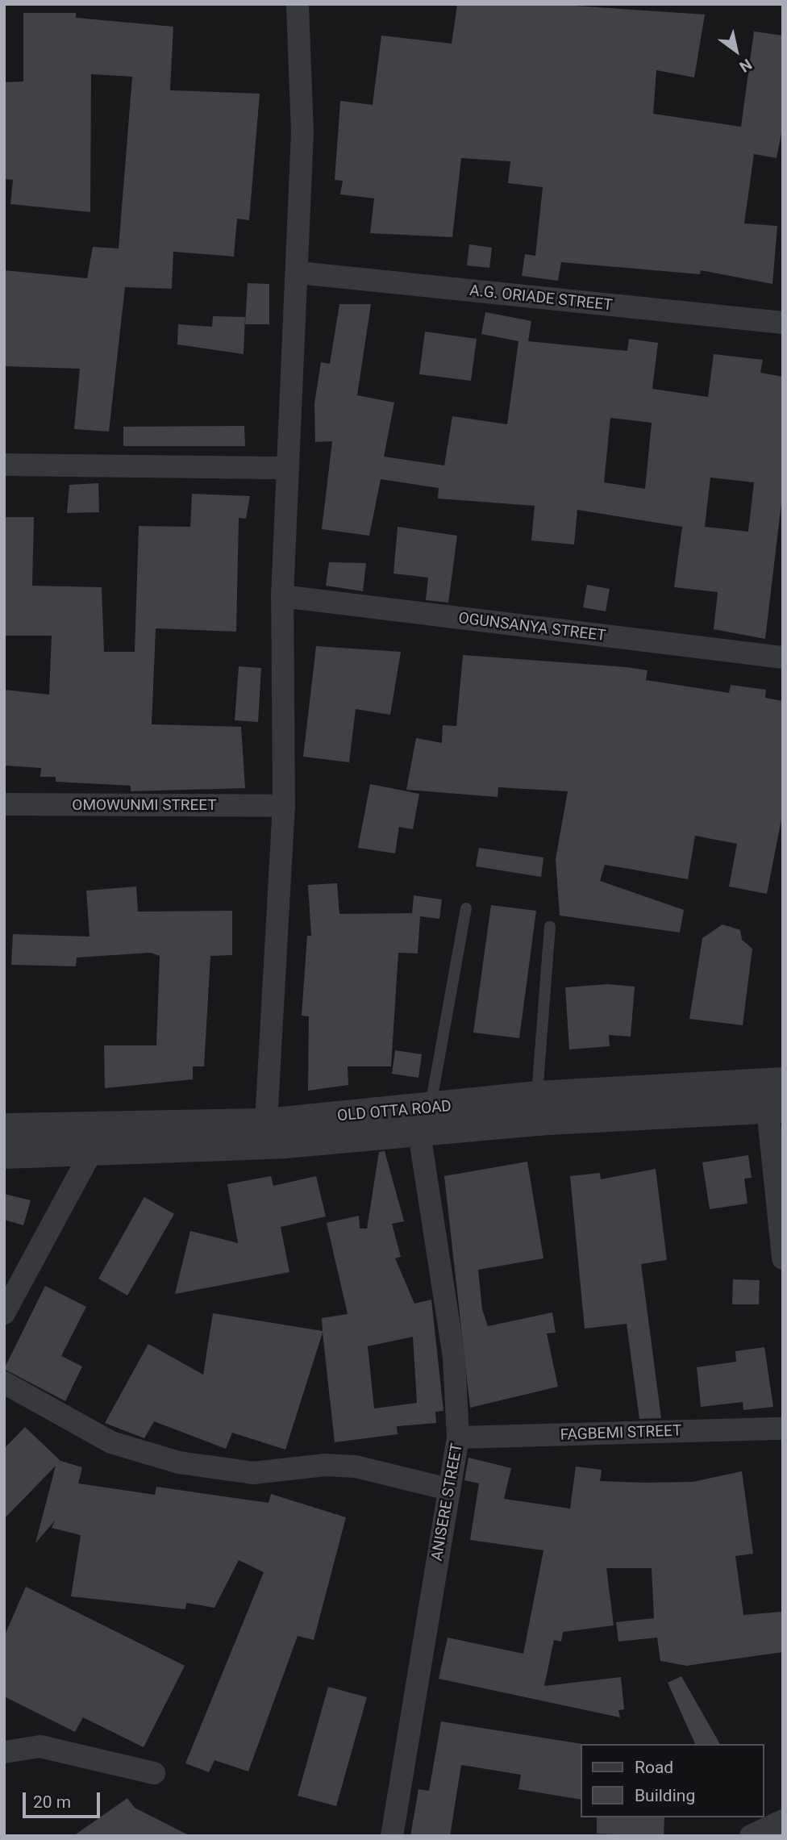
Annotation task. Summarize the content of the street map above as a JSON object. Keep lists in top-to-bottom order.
{
  "streets": {
    "street": [
      "A.G. ORIADE STREET",
      "OGUNSANYA STREET",
      "OMOWUNMI STREET",
      "OLD OTTA ROAD",
      "FAGBEMI STREET",
      "ANISERE STREET"
    ]
  },
  "crossings": [
    ["OLD OTTA ROAD", "ANISERE STREET"],
    ["FAGBEMI STREET", "ANISERE STREET"]
  ],
  "legend": ["Road", "Building"],
  "scale_bar": "20 m",
  "north": "bottom right"
}
